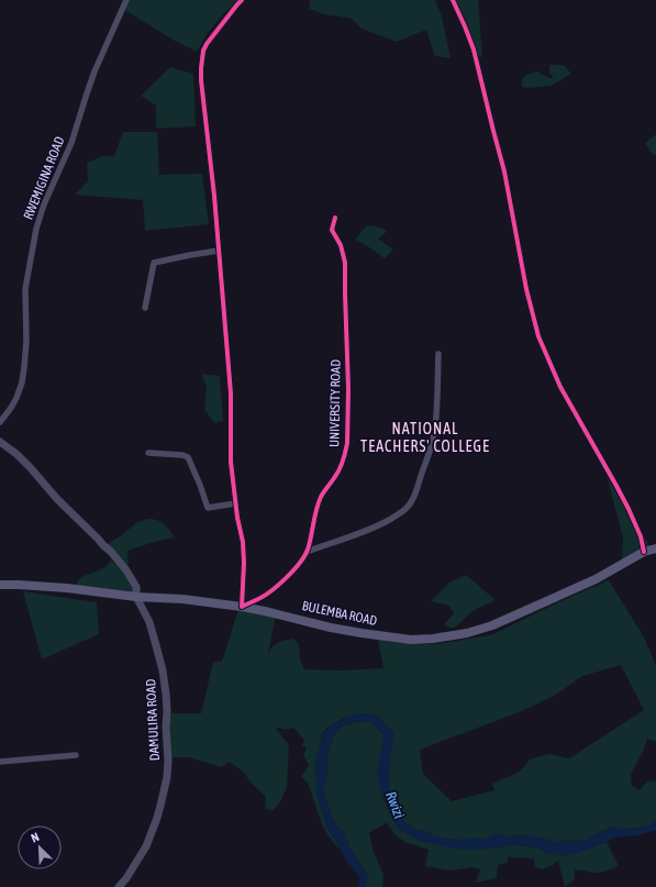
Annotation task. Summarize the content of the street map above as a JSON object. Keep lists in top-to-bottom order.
{
  "streets": {
    "main road": ["BULEMBA ROAD"],
    "street": ["RWEMIGINA ROAD", "UNIVERSITY ROAD", "DAMULIRA ROAD"]
  },
  "crossings": [
    ["UNIVERSITY ROAD", "BULEMBA ROAD"],
    ["BULEMBA ROAD", "DAMULIRA ROAD"]
  ],
  "districts": ["NATIONAL TEACHERS' COLLEGE"],
  "water": ["Rwizi"],
  "north": "top left"
}
